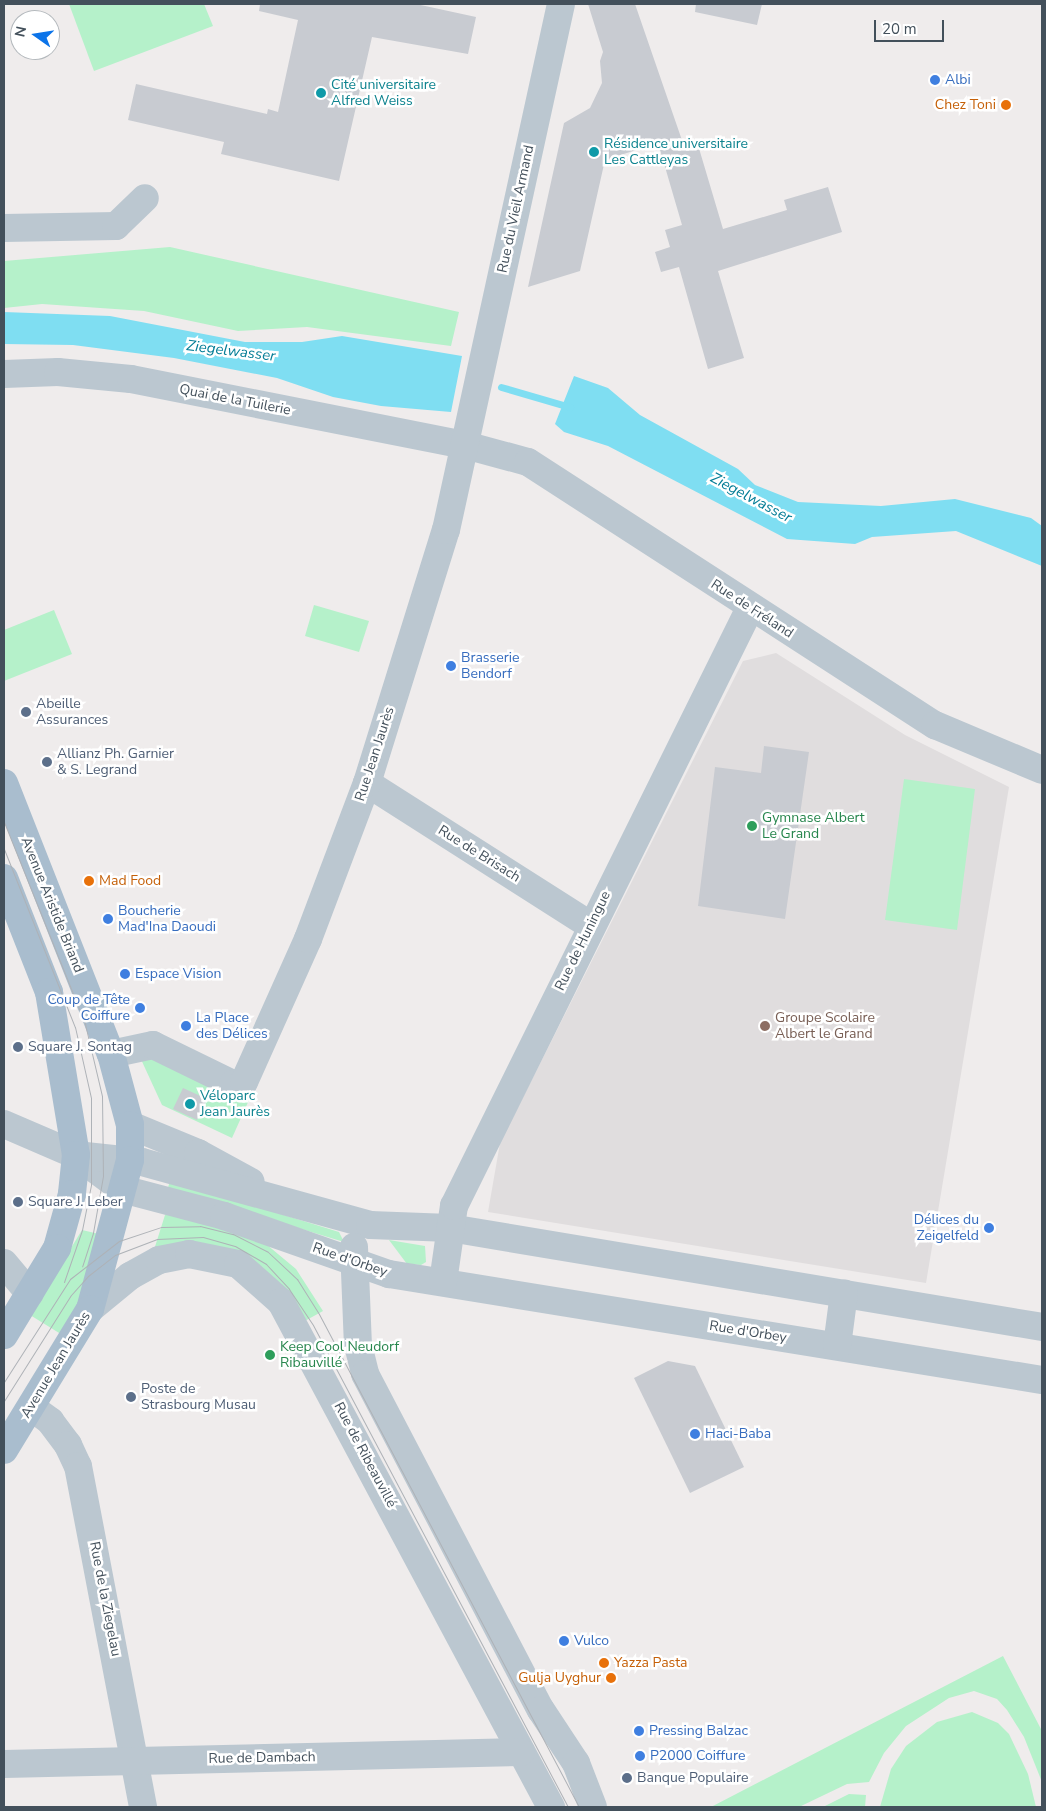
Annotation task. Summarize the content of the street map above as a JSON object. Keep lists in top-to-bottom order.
{
  "streets": {
    "main road": ["Avenue Aristide Briand", "Avenue Jean Jaurès"],
    "street": [
      "Rue du Vieil Armand",
      "Quai de la Tuilerie",
      "Rue de Fréland",
      "Rue Jean Jaurès",
      "Rue de Brisach",
      "Rue de Huningue",
      "Rue d'Orbey",
      "Rue de Ribeauvillé",
      "Rue de la Ziegelau",
      "Rue de Dambach"
    ]
  },
  "crossings": [
    ["Rue du Vieil Armand", "Rue Jean Jaurès"],
    ["Quai de la Tuilerie", "Rue de Fréland"],
    ["Quai de la Tuilerie", "Rue Jean Jaurès"],
    ["Rue de Fréland", "Rue Jean Jaurès"],
    ["Rue de Fréland", "Rue de Huningue"],
    ["Rue Jean Jaurès", "Rue de Brisach"],
    ["Rue Jean Jaurès", "Avenue Aristide Briand"],
    ["Rue de Brisach", "Rue de Huningue"],
    ["Avenue Aristide Briand", "Avenue Jean Jaurès"],
    ["Rue de Huningue", "Rue d'Orbey"],
    ["Rue d'Orbey", "Avenue Jean Jaurès"],
    ["Avenue Jean Jaurès", "Rue de Ribeauvillé"],
    ["Avenue Jean Jaurès", "Rue de la Ziegelau"],
    ["Rue de Ribeauvillé", "Rue de Dambach"],
    ["Rue de la Ziegelau", "Rue de Dambach"]
  ],
  "water": ["Ziegelwasser"],
  "places": [
    "Albi",
    "Cité universitaire Alfred Weiss",
    "Chez Toni",
    "Résidence universitaire Les Cattleyas",
    "Brasserie Bendorf",
    "Abeille Assurances",
    "Allianz Ph. Garnier & S. Legrand",
    "Gymnase Albert Le Grand",
    "Mad Food",
    "Boucherie Mad'Ina Daoudi",
    "Espace Vision",
    "Coup de Tête Coiffure",
    "La Place des Délices",
    "Groupe Scolaire Albert le Grand",
    "Square J. Sontag",
    "Véloparc Jean Jaurès",
    "Square J. Leber",
    "Délices du Zeigelfeld",
    "Keep Cool Neudorf Ribauvillé",
    "Poste de Strasbourg Musau",
    "Haci-Baba",
    "Vulco",
    "Yazza Pasta",
    "Gulja Uyghur",
    "Pressing Balzac",
    "P2000 Coiffure",
    "Banque Populaire"
  ],
  "scale_bar": "20 m",
  "north": "left"
}
